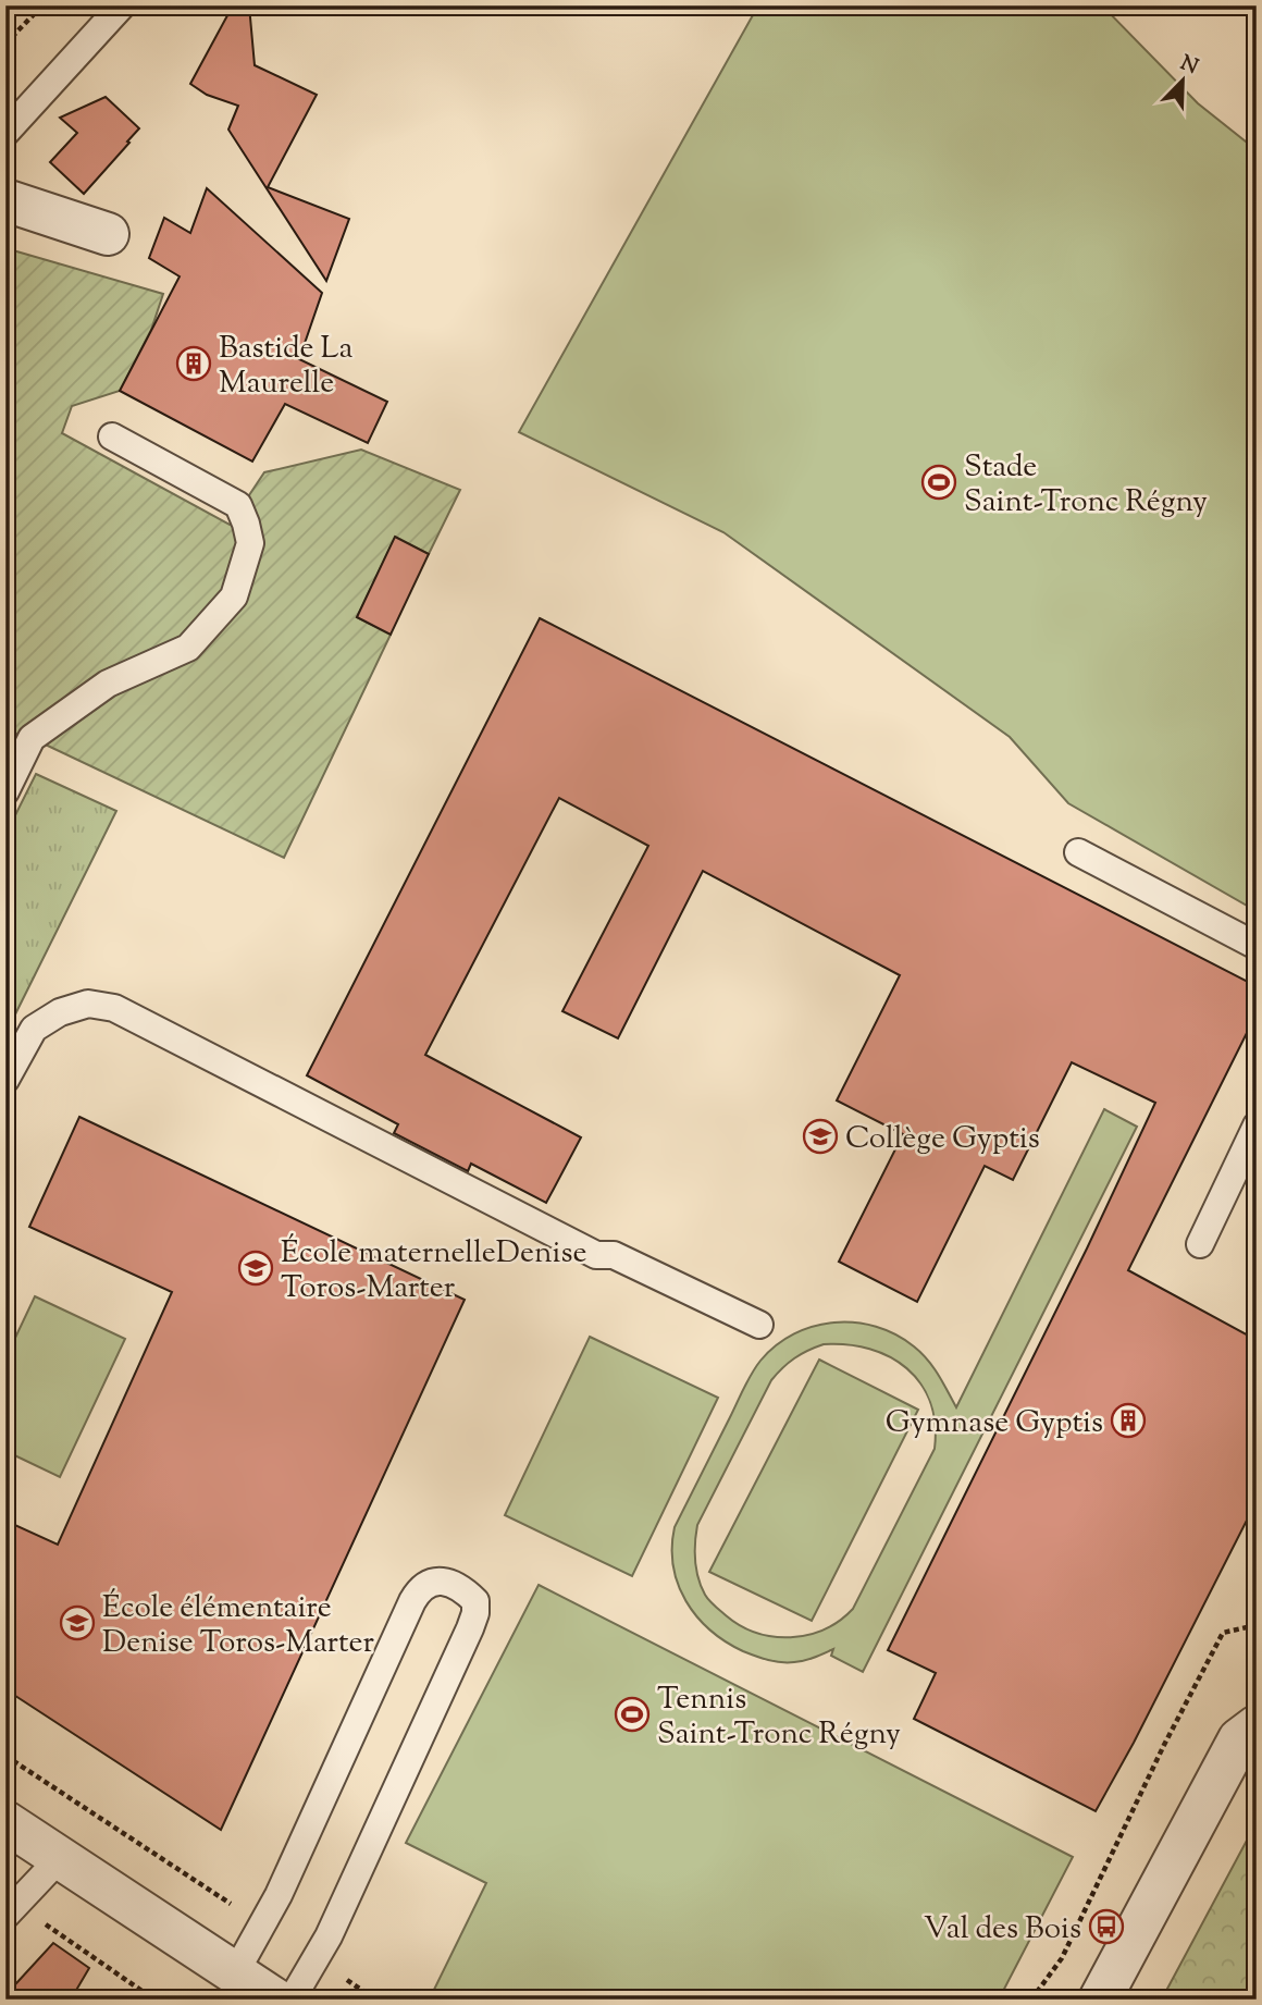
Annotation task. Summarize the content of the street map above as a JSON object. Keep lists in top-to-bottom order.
{
  "places": {
    "building": ["Bastide La Maurelle", "Gymnase Gyptis"],
    "sports": ["Stade Saint-Tronc Régny", "Tennis Saint-Tronc Régny"],
    "school or university": ["Collège Gyptis", "École maternelleDenise Toros-Marter", "École élémentaire Denise Toros-Marter"],
    "bus stop": ["Val des Bois"]
  },
  "north": "top right"
}
